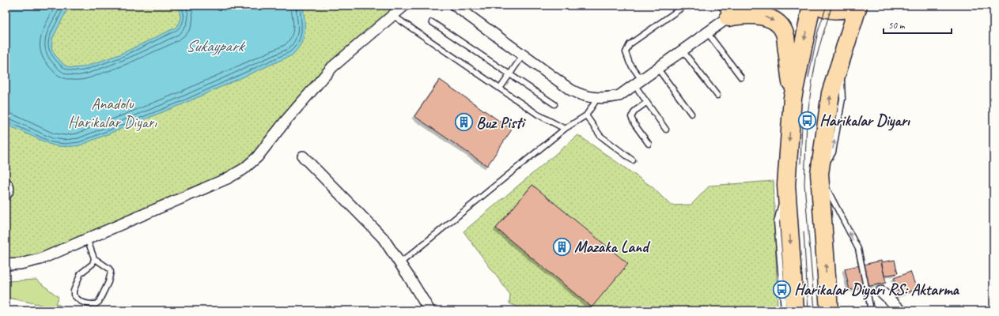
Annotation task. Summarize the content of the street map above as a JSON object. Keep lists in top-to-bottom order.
{
  "water": ["Sukaypark"],
  "parks": ["Anadolu Harikalar Diyarı"],
  "places": {
    "bus stop": ["Harikalar Diyarı", "Harikalar Diyarı RS: Aktarma"],
    "building": ["Buz Pisti", "Mazaka Land"]
  },
  "scale_bar": "50 m"
}
